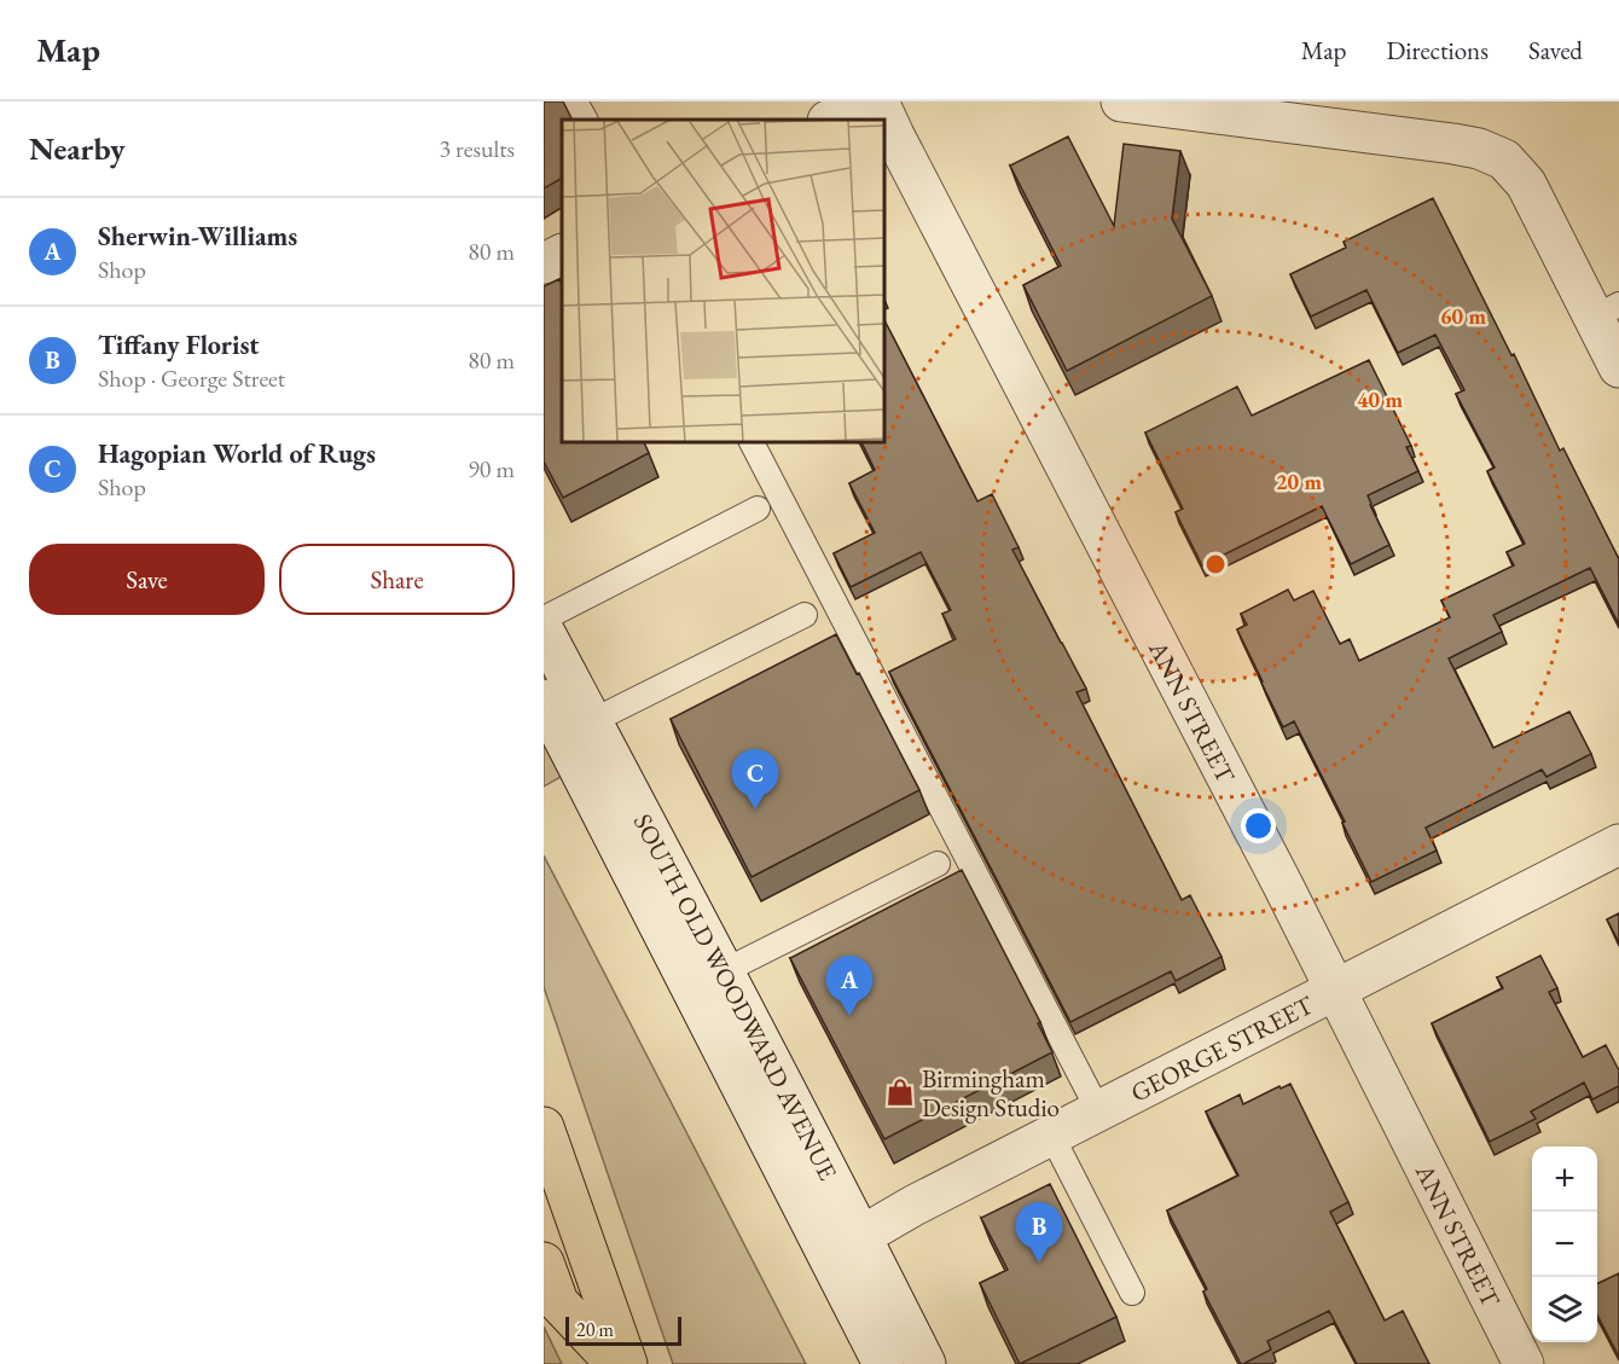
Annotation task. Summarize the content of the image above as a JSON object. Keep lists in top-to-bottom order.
{
  "streets": {
    "street": ["ANN STREET", "SOUTH OLD WOODWARD AVENUE", "GEORGE STREET"]
  },
  "crossings": [
    ["ANN STREET", "GEORGE STREET"],
    ["SOUTH OLD WOODWARD AVENUE", "GEORGE STREET"]
  ],
  "places": {
    "shop": ["Birmingham Design Studio"]
  },
  "scale_bar": "20 m",
  "page": {
    "header": "Map",
    "nav": ["Map", "Directions", "Saved"],
    "heading": ["Nearby", "3 results"],
    "list": [
      {
        "mark": "A",
        "name": "Sherwin-Williams",
        "note": "Shop",
        "value": "80 m"
      },
      {
        "mark": "B",
        "name": "Tiffany Florist",
        "note": "Shop · George Street",
        "value": "80 m"
      },
      {
        "mark": "C",
        "name": "Hagopian World of Rugs",
        "note": "Shop",
        "value": "90 m"
      }
    ],
    "buttons": ["Save", "Share"],
    "pins": ["C", "A", "B"],
    "map_buttons": ["+", "−"],
    "scale": "20 m"
  },
  "rings": ["60 m", "40 m", "20 m"]
}
